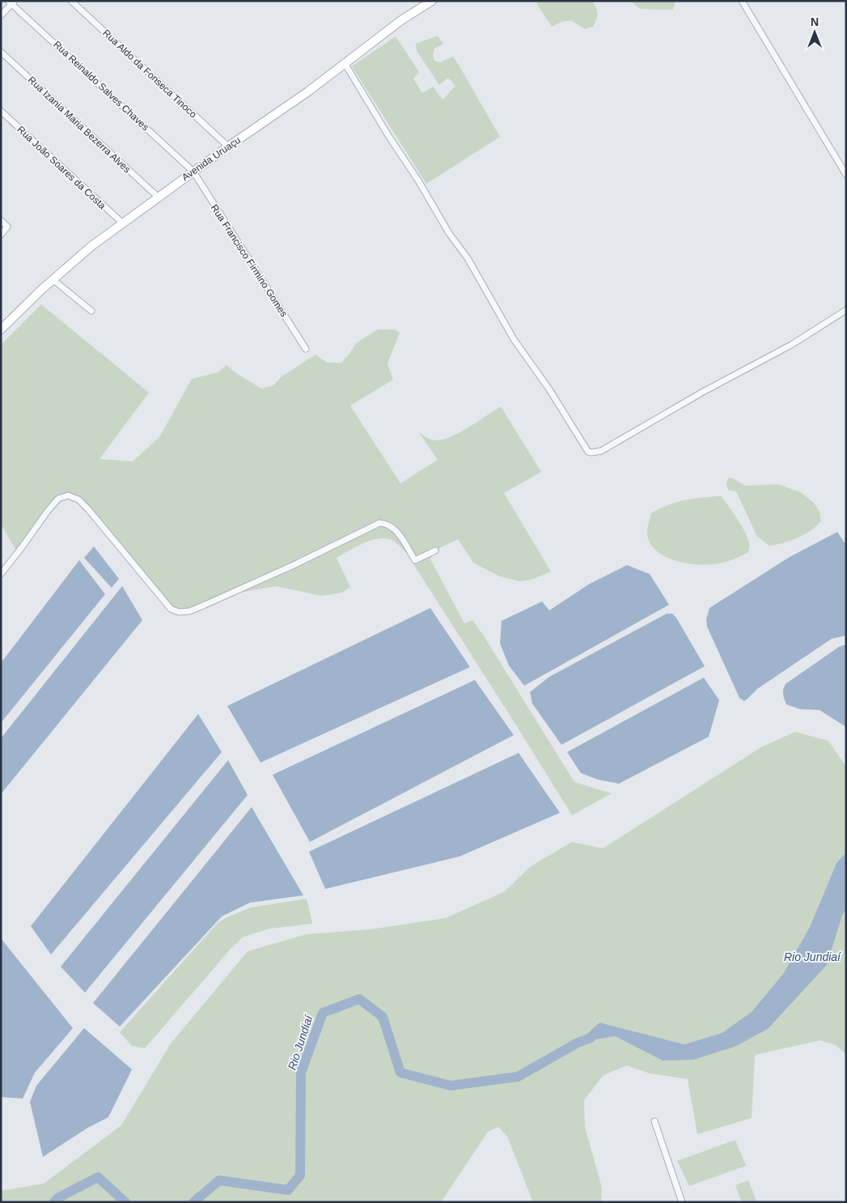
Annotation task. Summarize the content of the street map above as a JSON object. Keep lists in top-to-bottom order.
{
  "streets": {
    "street": [
      "Rua Aldo da Fonseca Tinoco",
      "Rua Reinaldo Salves Chaves",
      "Rua Izania Maria Bezerra Alves",
      "Avenida Uruaçu",
      "Rua João Soares da Costa",
      "Rua Francisco Firmino Gomes"
    ]
  },
  "crossings": [
    ["Rua Aldo da Fonseca Tinoco", "Avenida Uruaçu"],
    ["Rua Reinaldo Salves Chaves", "Avenida Uruaçu"],
    ["Rua Reinaldo Salves Chaves", "Rua Francisco Firmino Gomes"],
    ["Rua Izania Maria Bezerra Alves", "Avenida Uruaçu"],
    ["Avenida Uruaçu", "Rua João Soares da Costa"],
    ["Avenida Uruaçu", "Rua Francisco Firmino Gomes"]
  ],
  "water": ["Rio Jundiaí"],
  "north": "top"
}
